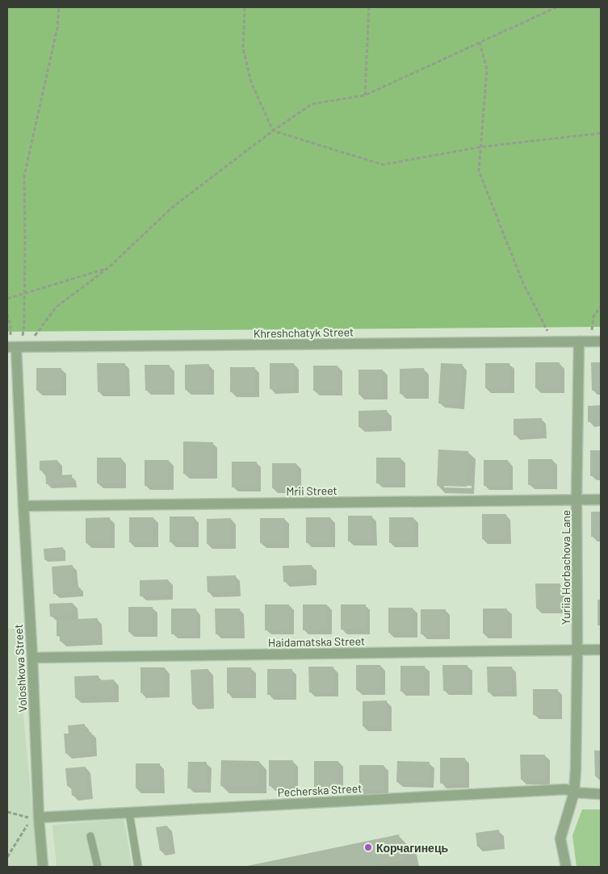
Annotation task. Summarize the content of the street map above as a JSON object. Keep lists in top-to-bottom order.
{
  "streets": {
    "street": [
      "Khreshchatyk Street",
      "Mrii Street",
      "Yuriia Horbachova Lane",
      "Haidamatska Street",
      "Voloshkova Street",
      "Pecherska Street"
    ]
  },
  "crossings": [
    ["Khreshchatyk Street", "Yuriia Horbachova Lane"],
    ["Khreshchatyk Street", "Voloshkova Street"],
    ["Mrii Street", "Yuriia Horbachova Lane"],
    ["Mrii Street", "Voloshkova Street"],
    ["Yuriia Horbachova Lane", "Haidamatska Street"],
    ["Yuriia Horbachova Lane", "Pecherska Street"],
    ["Haidamatska Street", "Voloshkova Street"],
    ["Voloshkova Street", "Pecherska Street"]
  ],
  "places": ["Корчагинець"]
}
